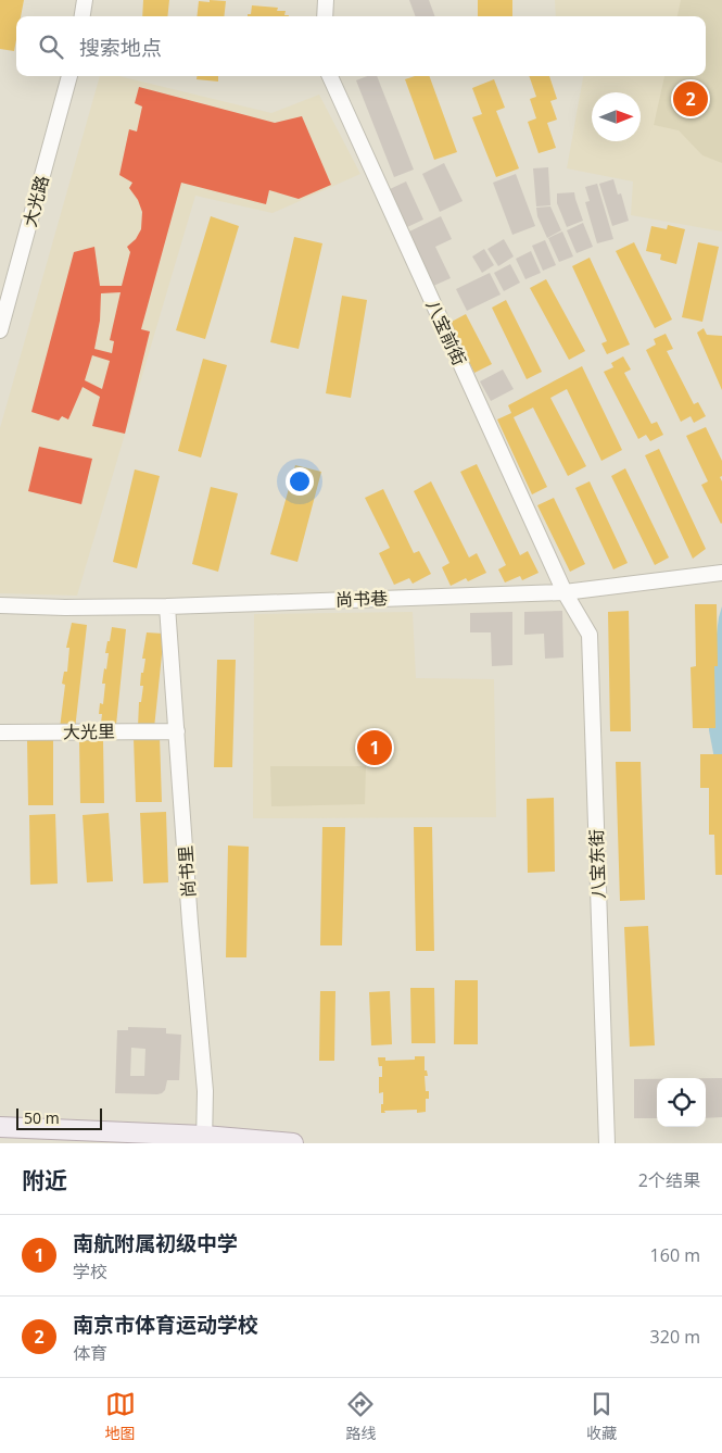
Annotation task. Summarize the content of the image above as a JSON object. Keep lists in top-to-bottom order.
{
  "streets": {
    "street": [
      "大光路",
      "八宝前街",
      "尚书巷",
      "大光里",
      "八宝东街",
      "尚书里"
    ]
  },
  "crossings": [
    ["八宝前街", "尚书巷"],
    ["八宝前街", "八宝东街"],
    ["尚书巷", "八宝东街"],
    ["尚书巷", "尚书里"],
    ["大光里", "尚书里"]
  ],
  "scale_bar": "50 m",
  "north": "right",
  "page": {
    "search": "搜索地点",
    "pins": ["2", "1"],
    "scale": "50 m",
    "heading": ["附近", "2个结果"],
    "list": [
      {
        "mark": "1",
        "name": "南航附属初级中学",
        "note": "学校",
        "value": "160 m"
      },
      {
        "mark": "2",
        "name": "南京市体育运动学校",
        "note": "体育",
        "value": "320 m"
      }
    ],
    "nav": ["地图", "路线", "收藏"]
  }
}
